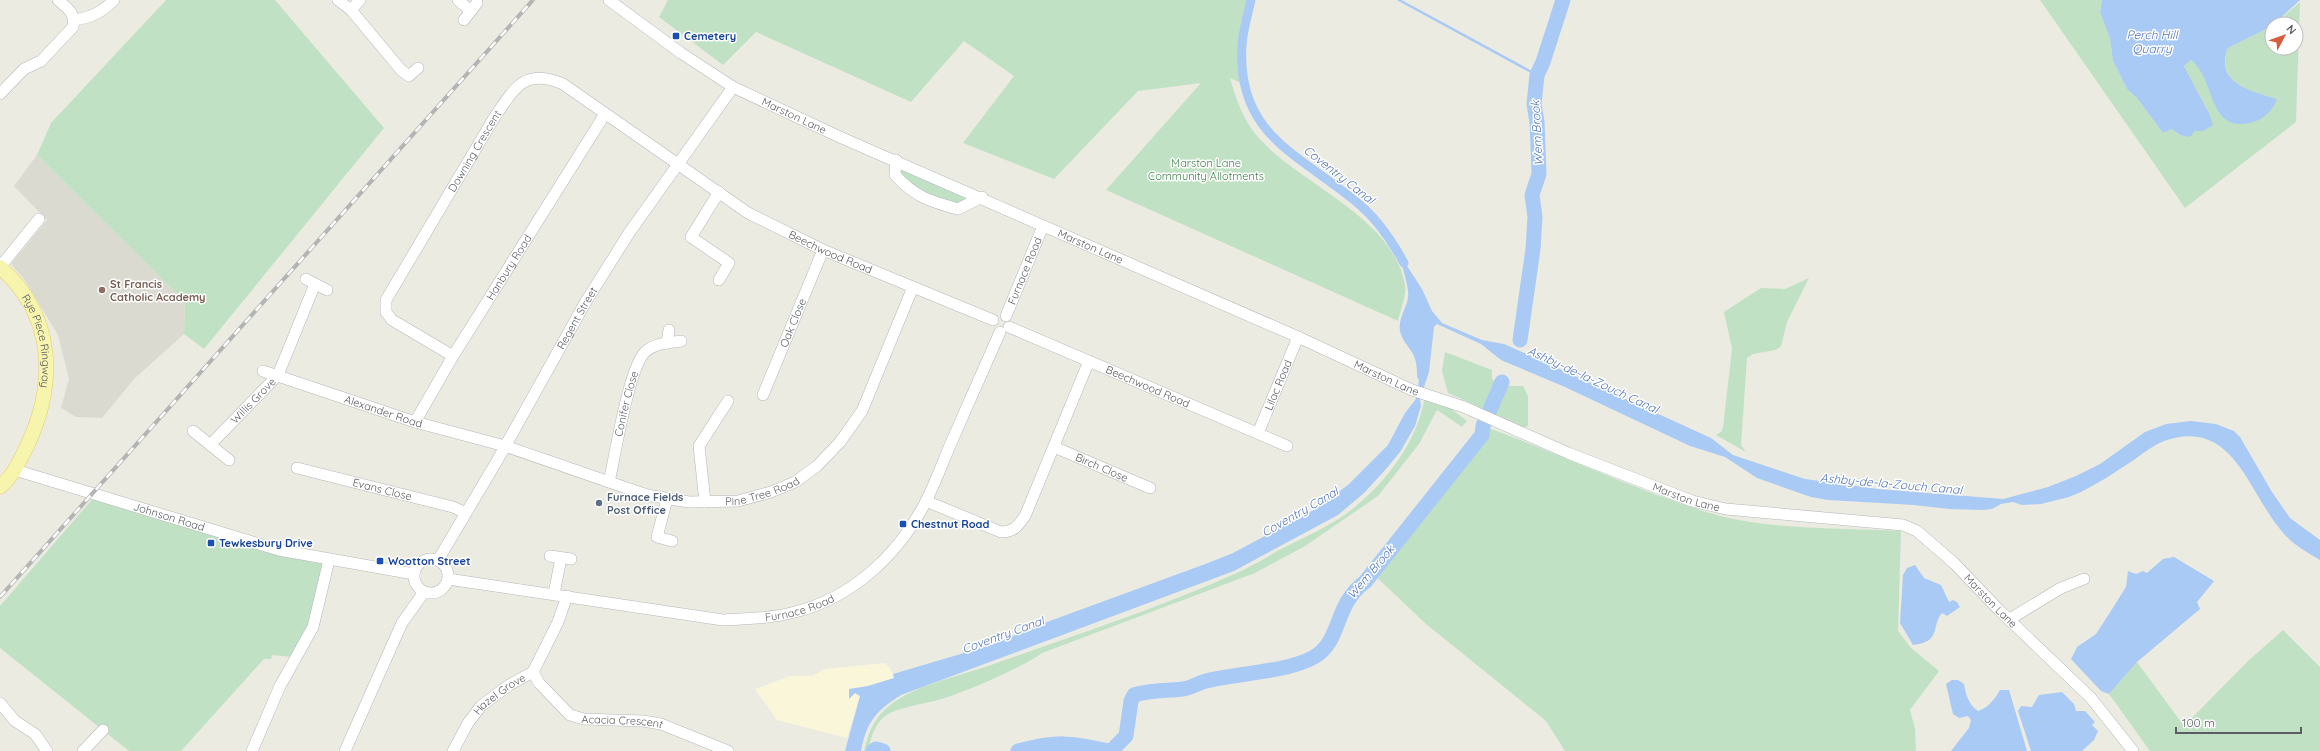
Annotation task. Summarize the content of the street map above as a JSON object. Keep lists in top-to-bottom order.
{
  "streets": {
    "main road": ["Rye Piece Ringway"],
    "street": [
      "Marston Lane",
      "Downing Crescent",
      "Beechwood Road",
      "Hanbury Road",
      "Furnace Road",
      "Regent Street",
      "Oak Close",
      "Lilac Road",
      "Willis Grove",
      "Conifer Close",
      "Alexander Road",
      "Birch Close",
      "Evans Close",
      "Pine Tree Road",
      "Johnson Road",
      "Hazel Grove",
      "Acacia Crescent"
    ]
  },
  "crossings": [
    ["Marston Lane", "Furnace Road"],
    ["Marston Lane", "Regent Street"],
    ["Marston Lane", "Lilac Road"],
    ["Downing Crescent", "Beechwood Road"],
    ["Downing Crescent", "Hanbury Road"],
    ["Downing Crescent", "Regent Street"],
    ["Beechwood Road", "Furnace Road"],
    ["Beechwood Road", "Regent Street"],
    ["Beechwood Road", "Oak Close"],
    ["Beechwood Road", "Lilac Road"],
    ["Beechwood Road", "Pine Tree Road"],
    ["Hanbury Road", "Alexander Road"],
    ["Furnace Road", "Regent Street"],
    ["Furnace Road", "Johnson Road"],
    ["Furnace Road", "Hazel Grove"],
    ["Regent Street", "Alexander Road"],
    ["Regent Street", "Evans Close"],
    ["Regent Street", "Pine Tree Road"],
    ["Regent Street", "Johnson Road"],
    ["Rye Piece Ringway", "Johnson Road"],
    ["Willis Grove", "Alexander Road"],
    ["Conifer Close", "Pine Tree Road"],
    ["Alexander Road", "Pine Tree Road"],
    ["Hazel Grove", "Acacia Crescent"]
  ],
  "water": [
    "Perch Hill Quarry",
    "Wem Brook",
    "Coventry Canal",
    "Ashby-de-la-Zouch Canal"
  ],
  "parks": ["Marston Lane Community Allotments"],
  "places": {
    "transit": [
      "Cemetery",
      "Chestnut Road",
      "Tewkesbury Drive",
      "Wootton Street"
    ],
    "other": ["St Francis Catholic Academy", "Furnace Fields Post Office"]
  },
  "scale_bar": "100 m",
  "north": "top right"
}
